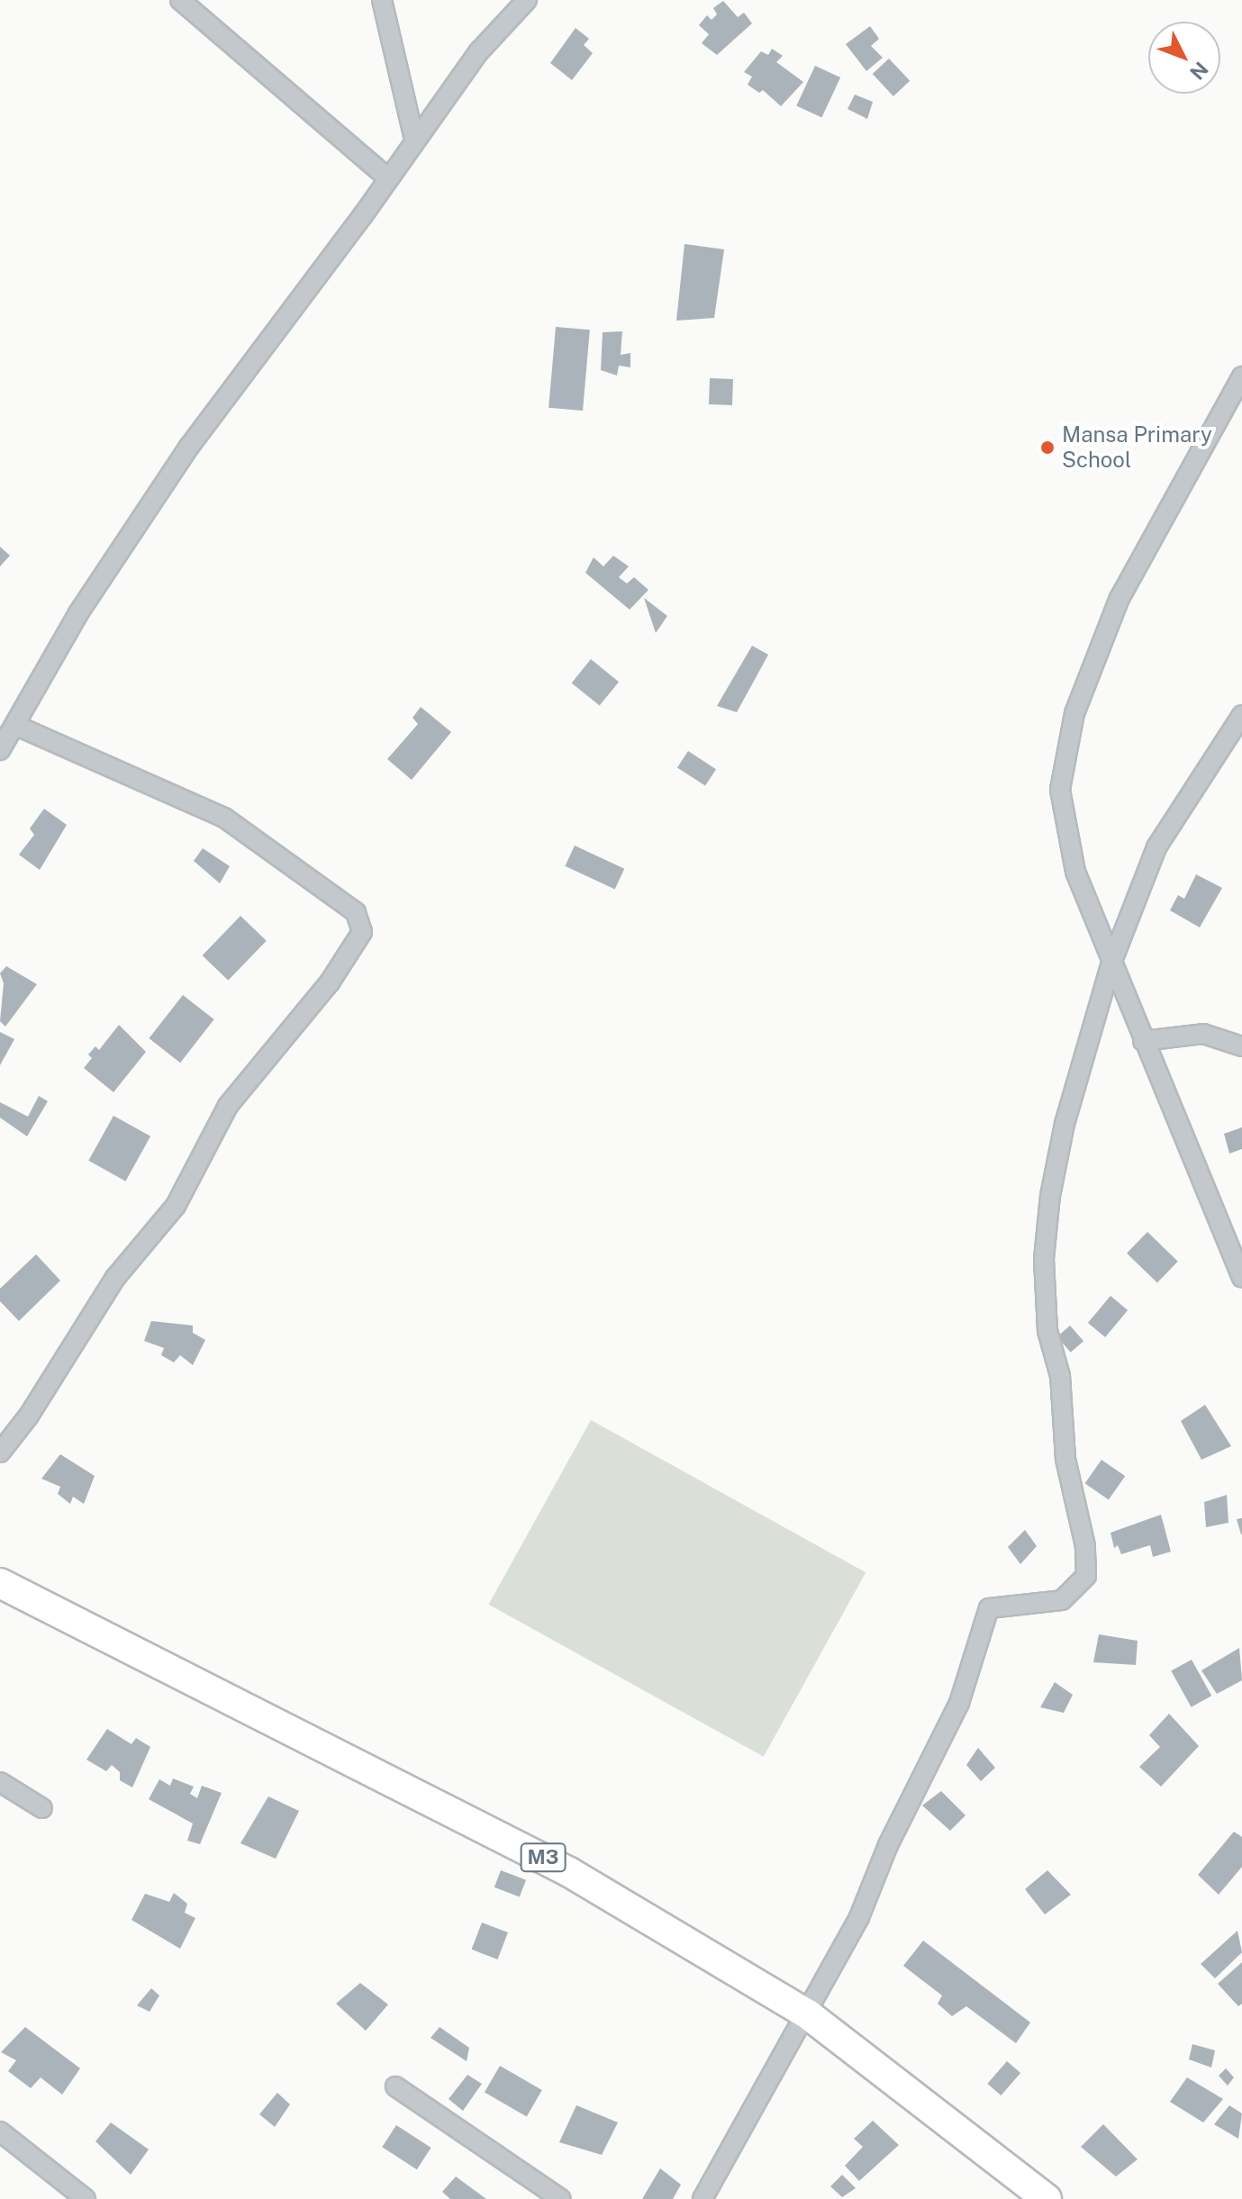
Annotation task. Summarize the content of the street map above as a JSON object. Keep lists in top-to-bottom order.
{
  "streets": {
    "main road": ["M3"]
  },
  "places": ["Mansa Primary School"],
  "north": "bottom right"
}
